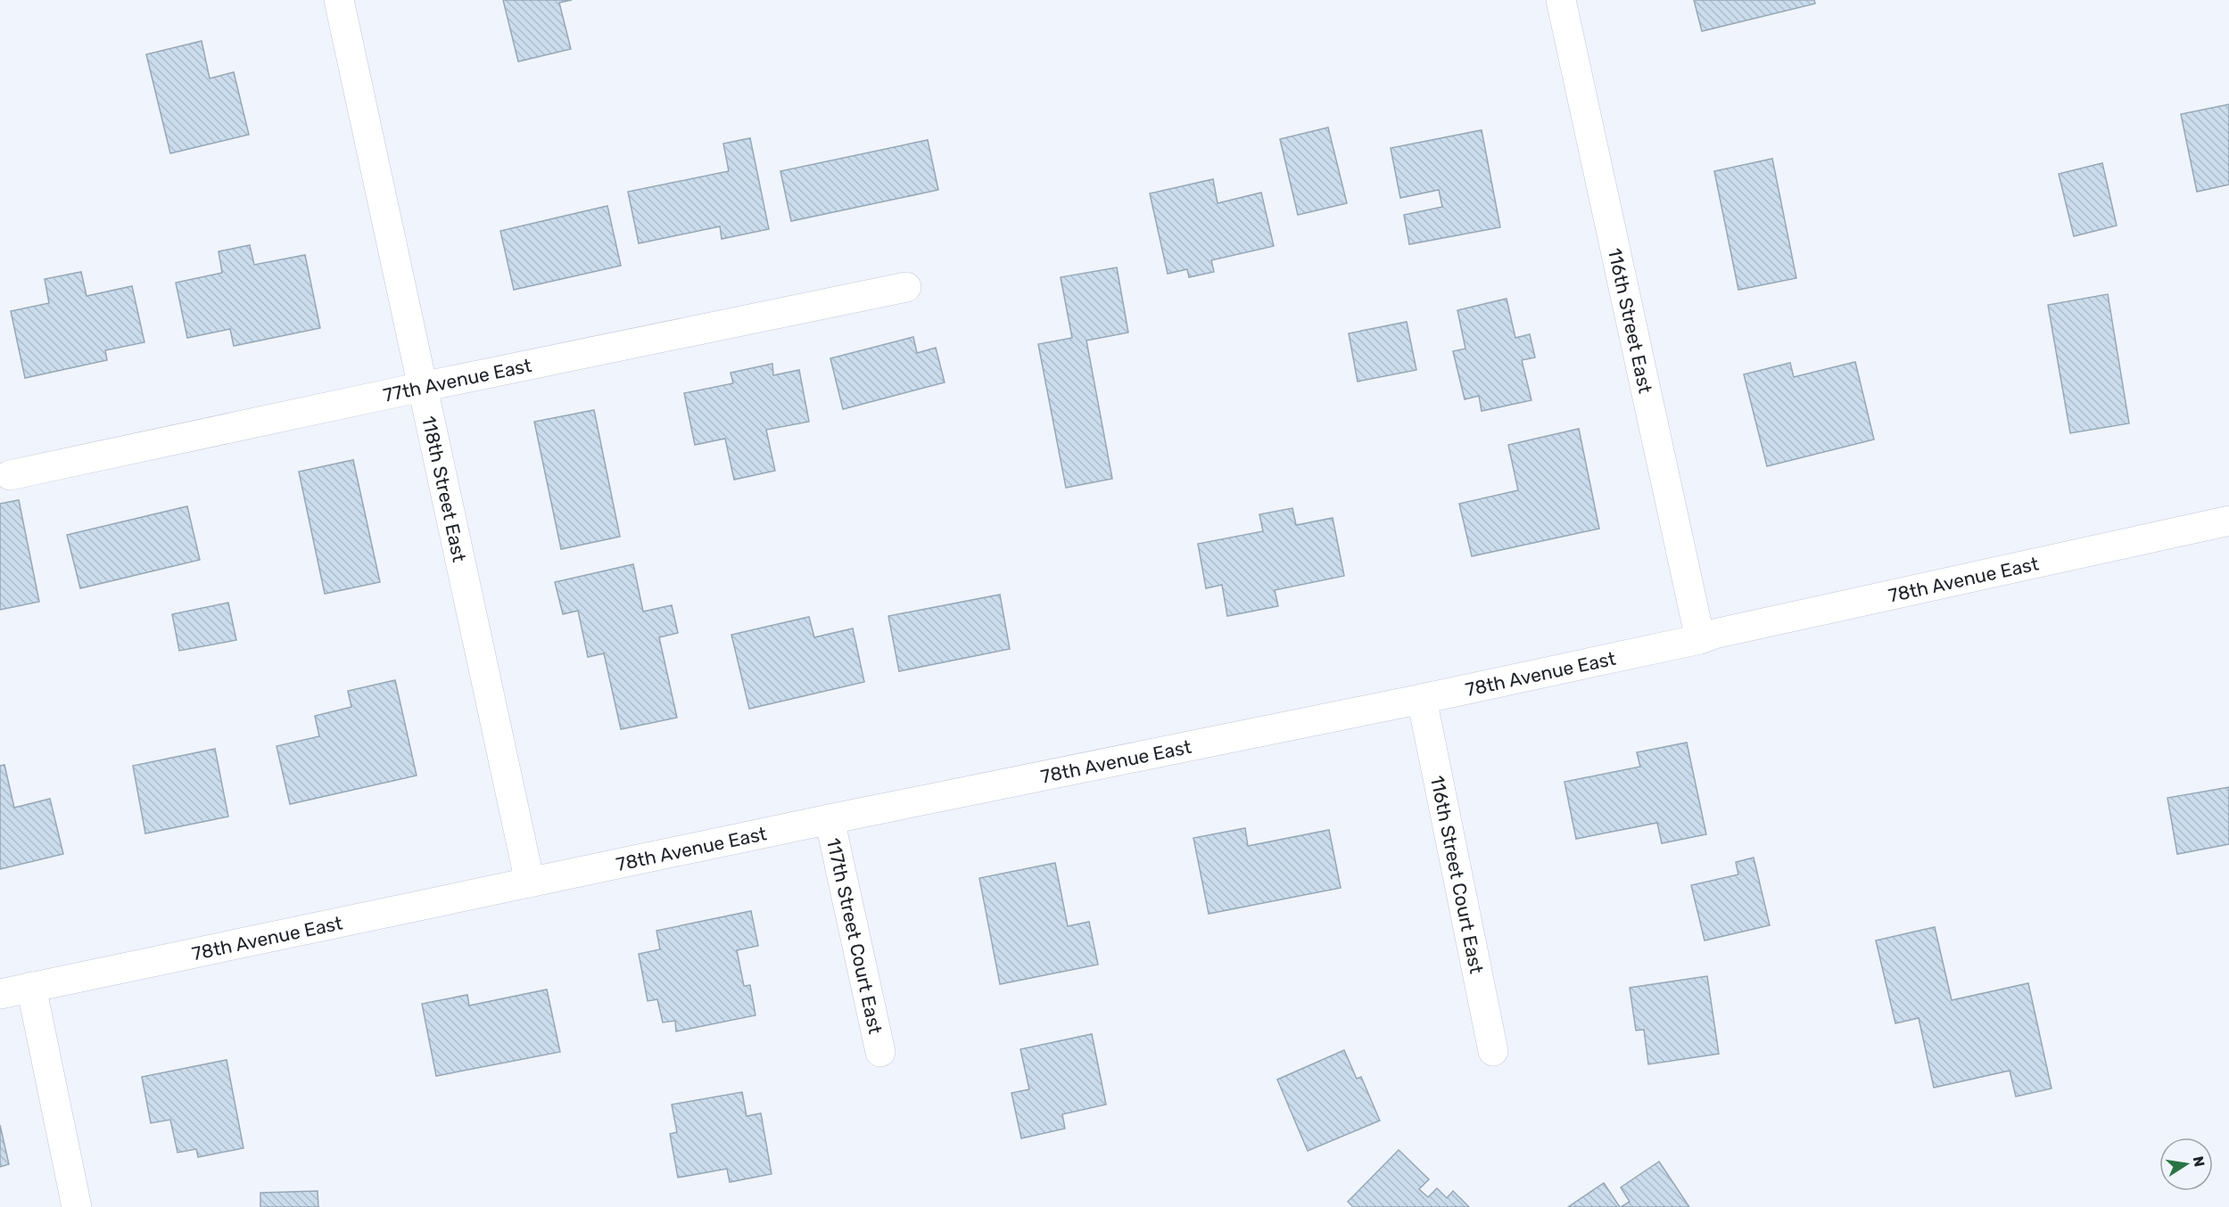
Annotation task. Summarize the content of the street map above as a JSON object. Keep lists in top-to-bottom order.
{
  "streets": {
    "street": [
      "116th Street East",
      "77th Avenue East",
      "118th Street East",
      "78th Avenue East",
      "116th Street Court East",
      "117th Street Court East"
    ]
  },
  "crossings": [
    ["116th Street East", "78th Avenue East"],
    ["77th Avenue East", "118th Street East"],
    ["118th Street East", "78th Avenue East"],
    ["78th Avenue East", "116th Street Court East"],
    ["78th Avenue East", "117th Street Court East"]
  ],
  "north": "right"
}
